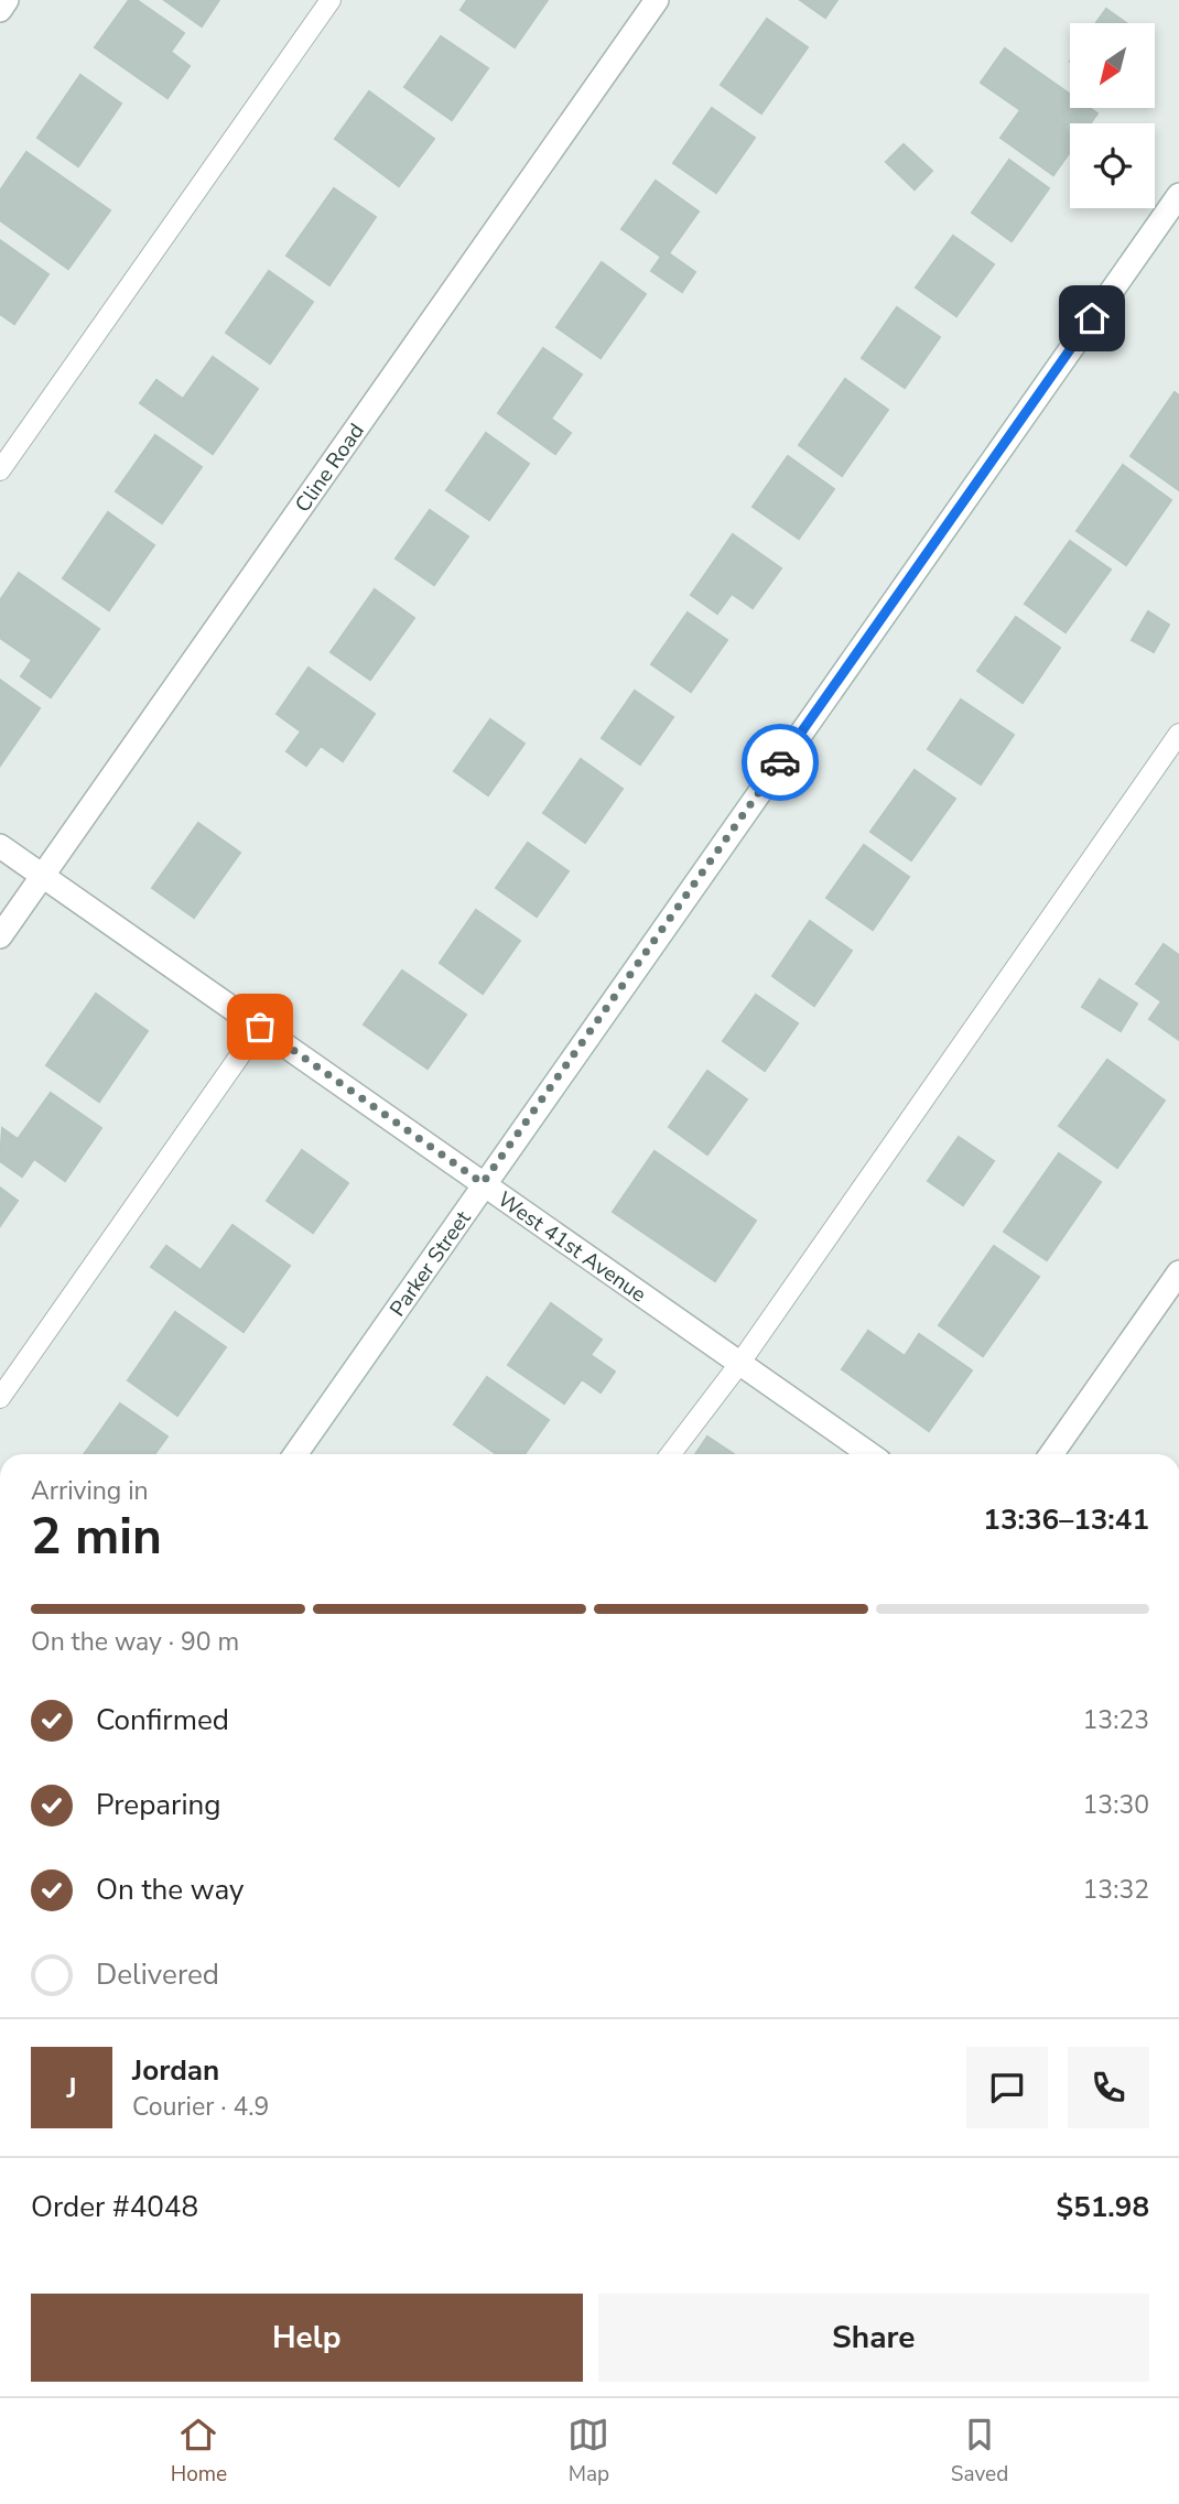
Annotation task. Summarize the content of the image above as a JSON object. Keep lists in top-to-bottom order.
{
  "streets": {
    "street": ["Cline Road", "West 41st Avenue", "Parker Street"]
  },
  "crossings": [
    ["Cline Road", "West 41st Avenue"],
    ["West 41st Avenue", "Parker Street"]
  ],
  "north": "bottom left",
  "page": {
    "heading": ["2 min", "Arriving in", "13:36–13:41"],
    "panel": [
      "Jordan",
      "Courier · 4.9",
      "Order #4048",
      "$51.98"
    ],
    "bar": "On the way · 90 m",
    "list": [
      ["Confirmed", "13:23"],
      ["Preparing", "13:30"],
      ["On the way", "13:32"],
      "Delivered"
    ],
    "round": "J",
    "buttons": ["Help", "Share"],
    "tabs": ["Home", "Map", "Saved"]
  }
}
